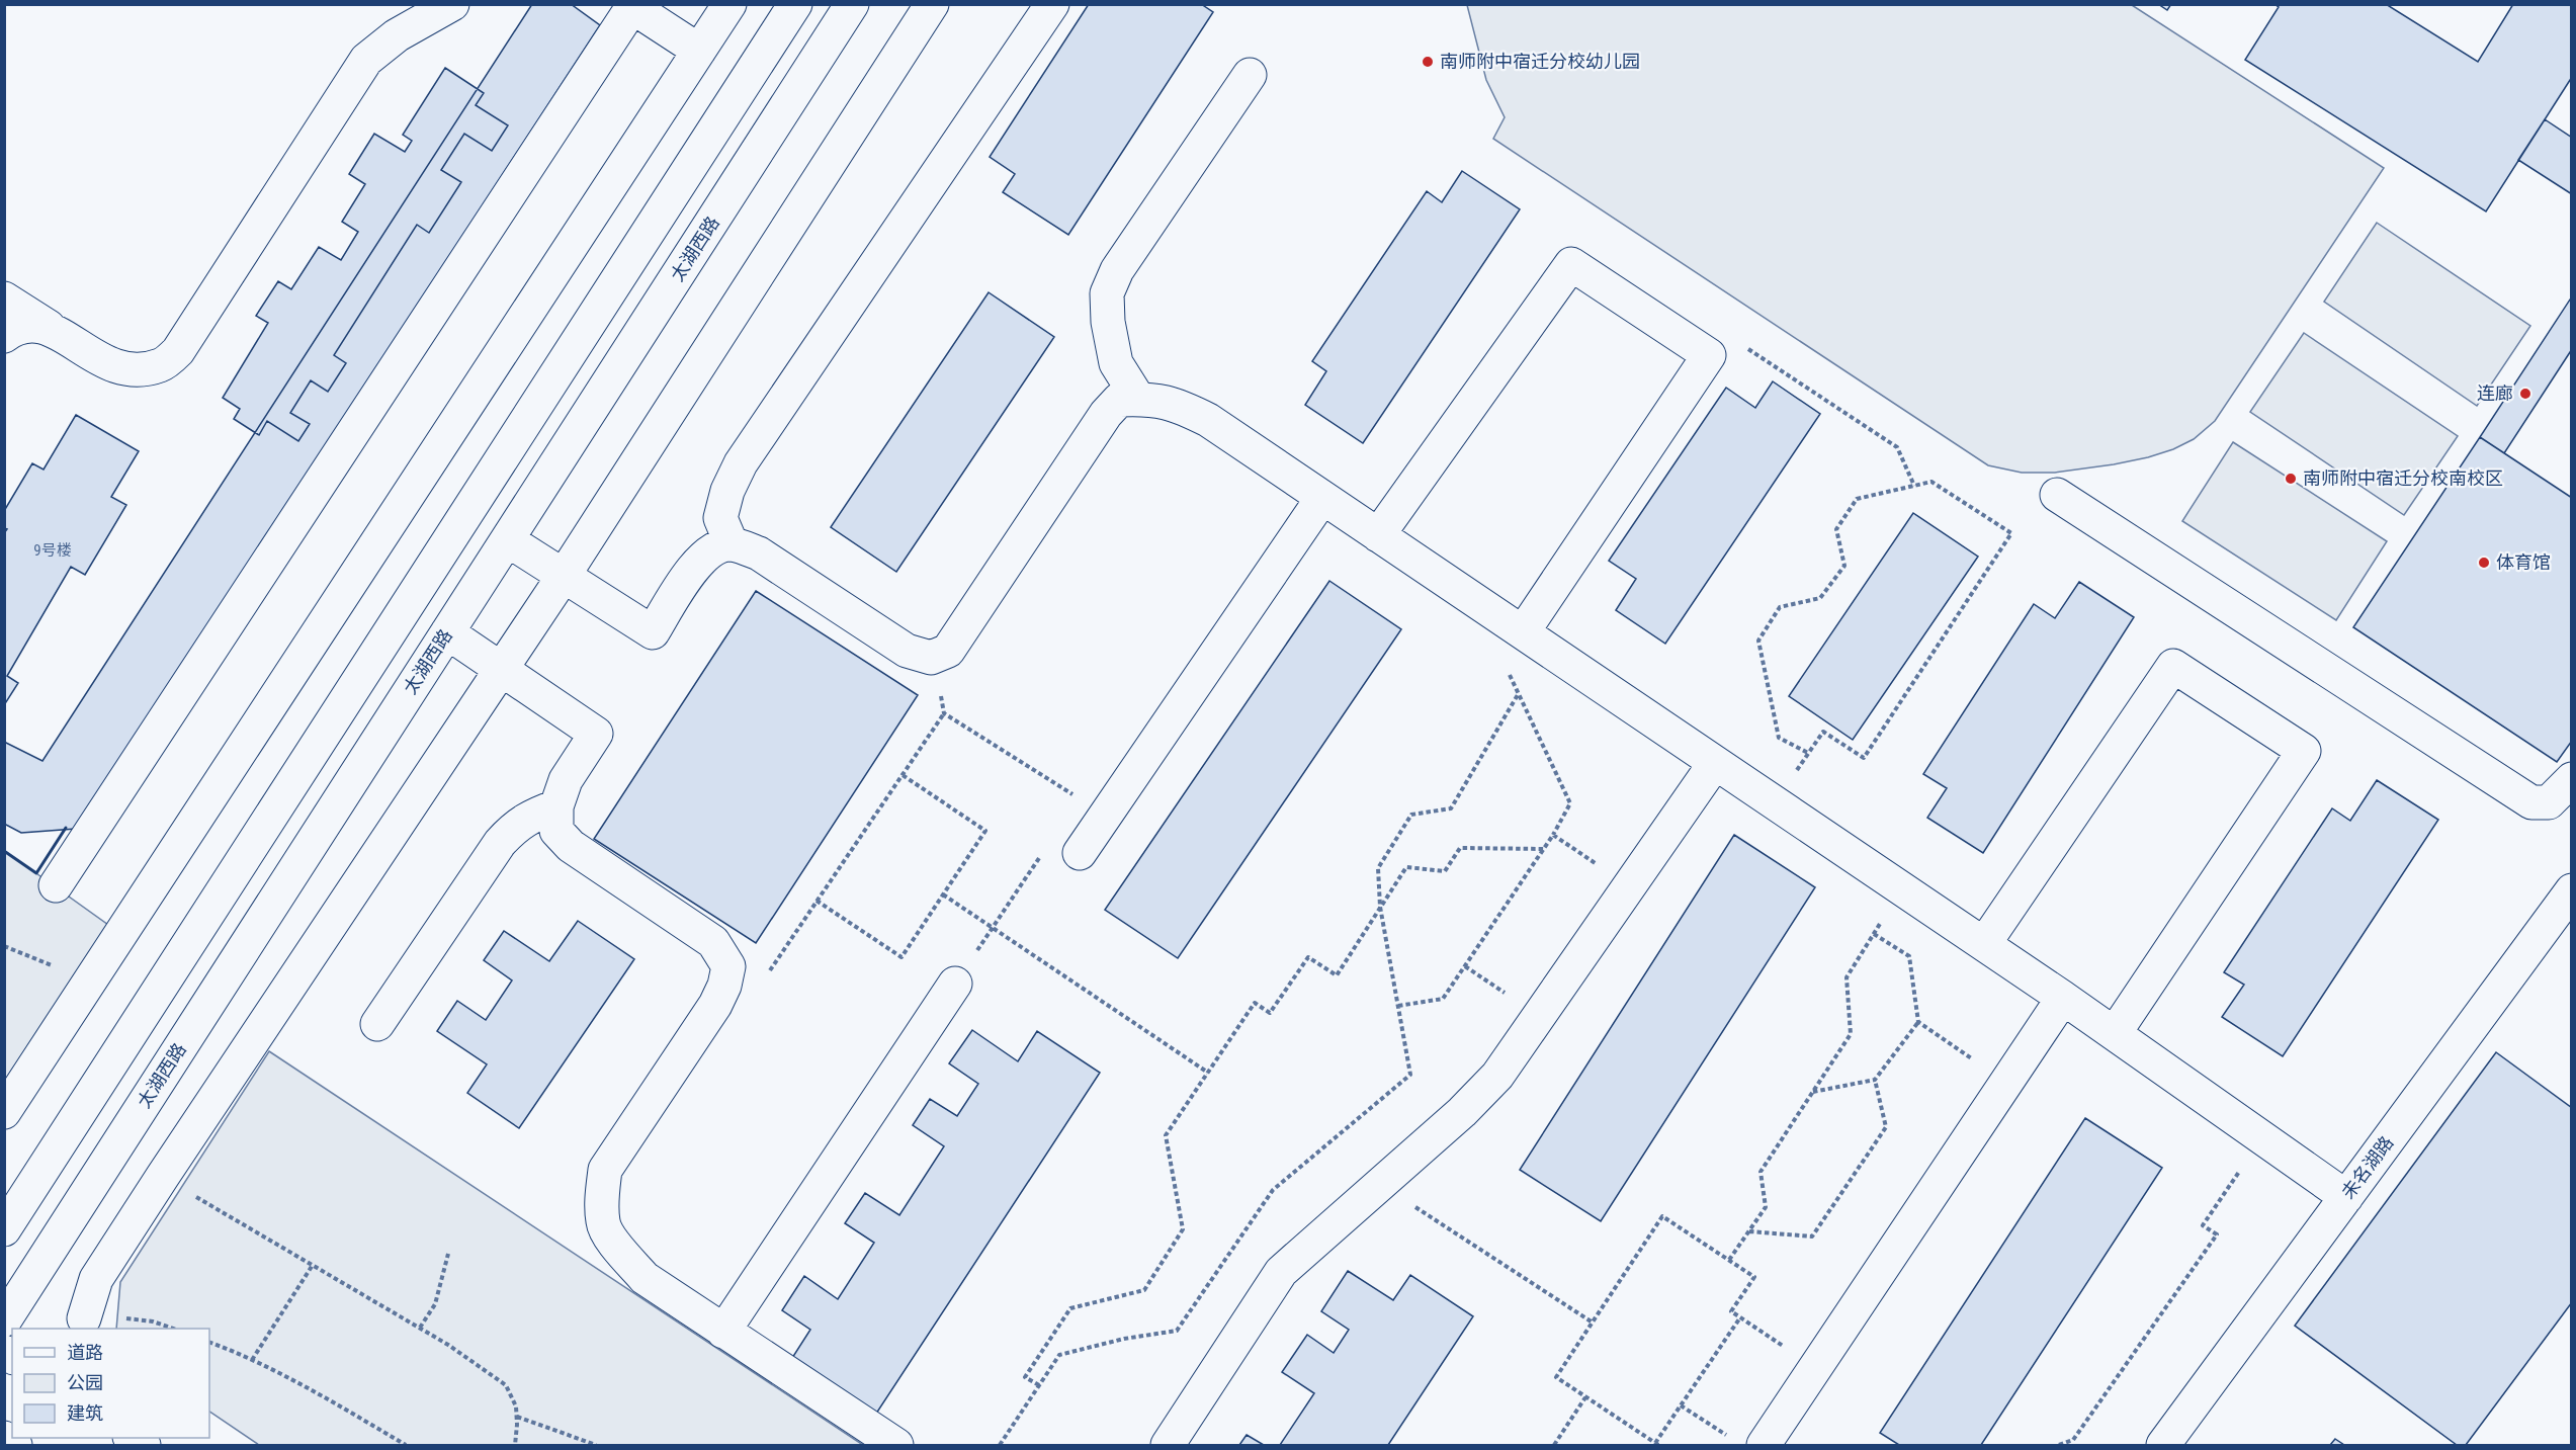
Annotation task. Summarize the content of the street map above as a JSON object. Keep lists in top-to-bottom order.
{
  "streets": {
    "street": ["太湖西路", "未名湖路"]
  },
  "places": [
    "南师附中宿迁分校幼儿园",
    "连廊",
    "南师附中宿迁分校南校区",
    "体育馆"
  ],
  "house_numbers": ["9号楼"],
  "legend": ["道路", "公园", "建筑"]
}
